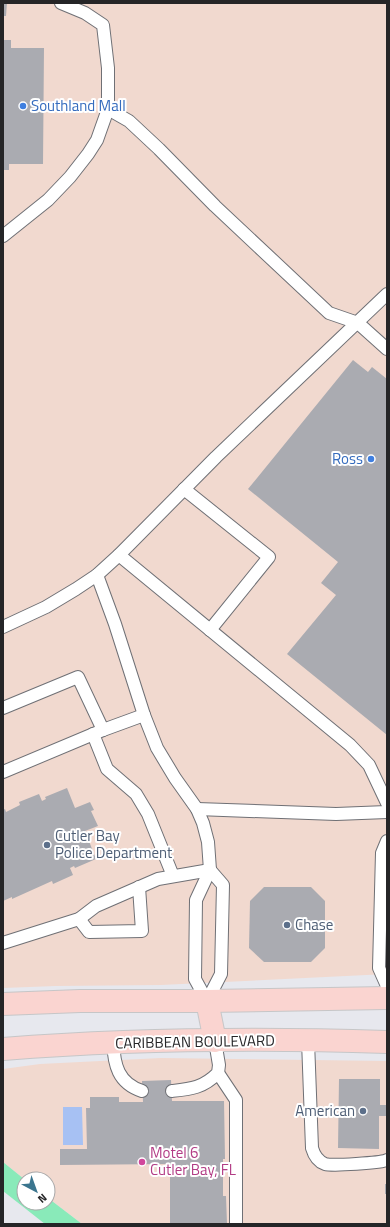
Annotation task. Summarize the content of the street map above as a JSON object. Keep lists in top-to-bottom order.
{
  "streets": {
    "main road": ["CARIBBEAN BOULEVARD"]
  },
  "places": [
    "Southland Mall",
    "Ross",
    "Cutler Bay Police Department",
    "Chase",
    "American",
    "Motel 6 Cutler Bay, FL"
  ],
  "north": "bottom right"
}
